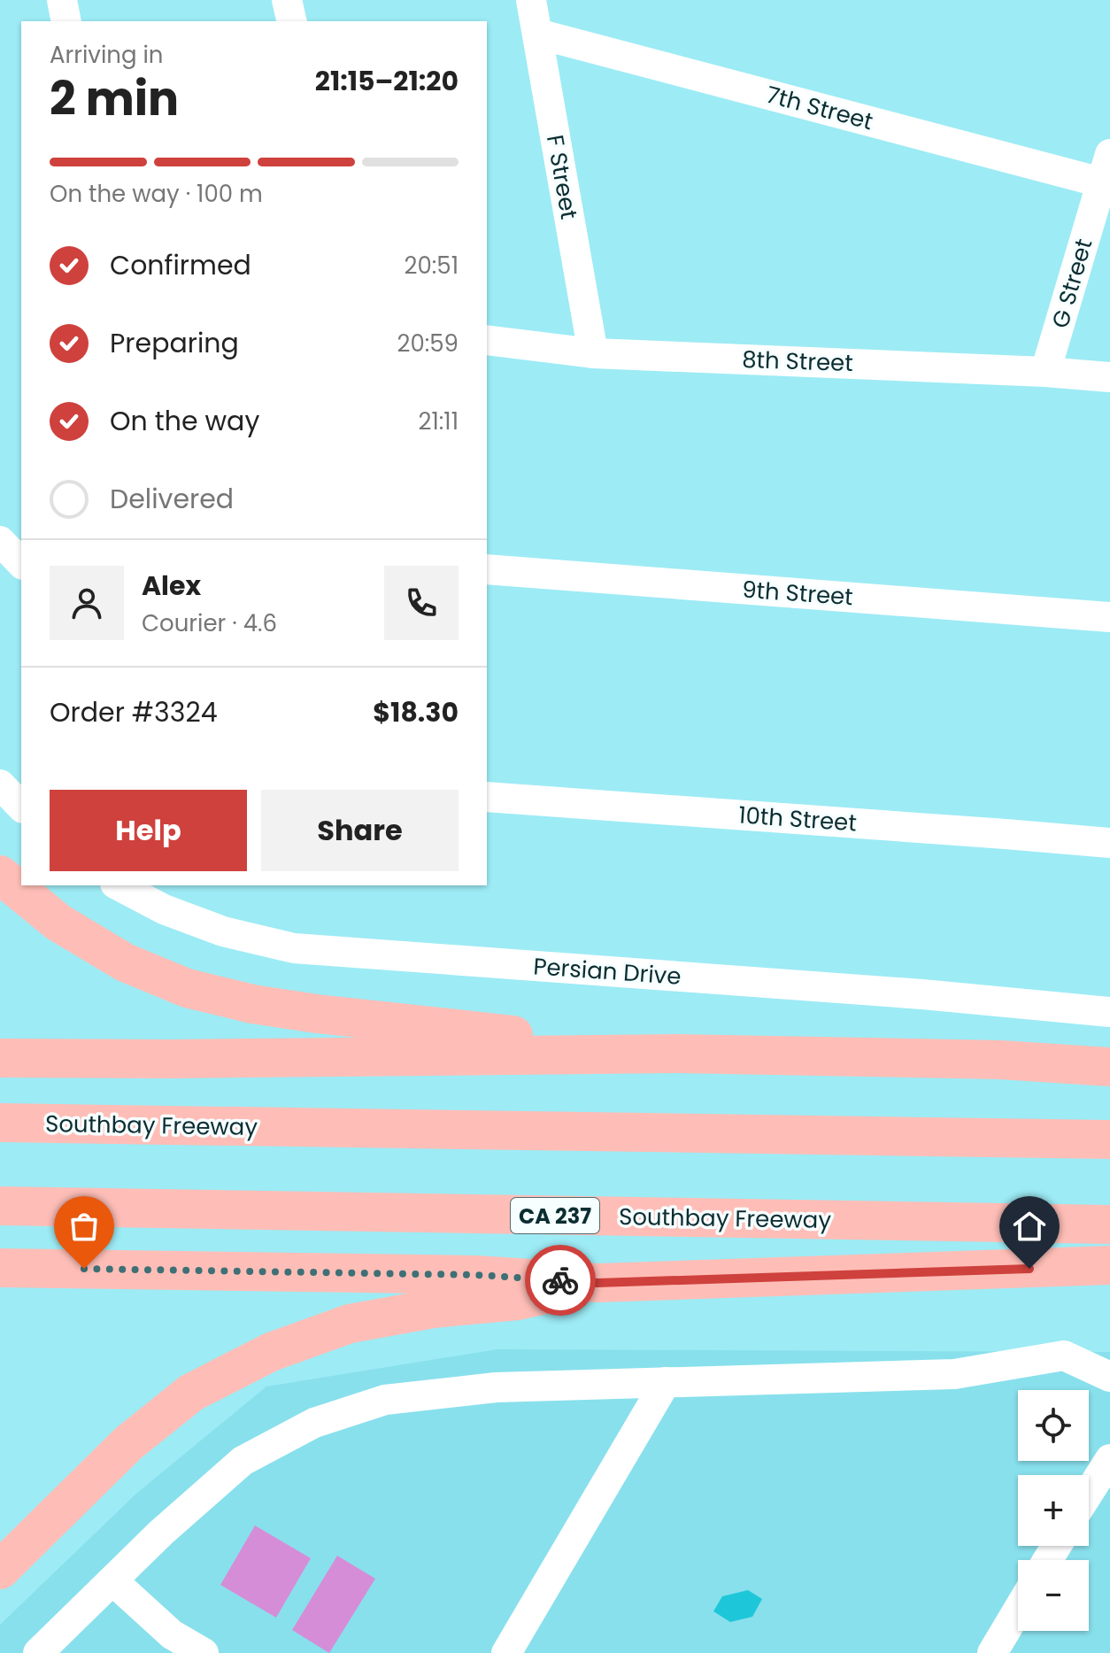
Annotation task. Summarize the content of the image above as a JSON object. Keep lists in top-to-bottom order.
{
  "streets": {
    "highway": ["Southbay Freeway", "CA 237"],
    "street": [
      "7th Street",
      "F Street",
      "G Street",
      "8th Street",
      "9th Street",
      "10th Street",
      "Persian Drive"
    ]
  },
  "crossings": [
    ["7th Street", "F Street"],
    ["7th Street", "G Street"],
    ["F Street", "8th Street"],
    ["G Street", "8th Street"]
  ],
  "page": {
    "heading": ["2 min", "Arriving in", "21:15–21:20"],
    "panel": [
      "Alex",
      "Courier · 4.6",
      "Order #3324",
      "$18.30"
    ],
    "bar": "On the way · 100 m",
    "list": [
      ["Confirmed", "20:51"],
      ["Preparing", "20:59"],
      ["On the way", "21:11"],
      "Delivered"
    ],
    "buttons": ["Help", "Share"],
    "map_buttons": ["+", "−"]
  }
}
